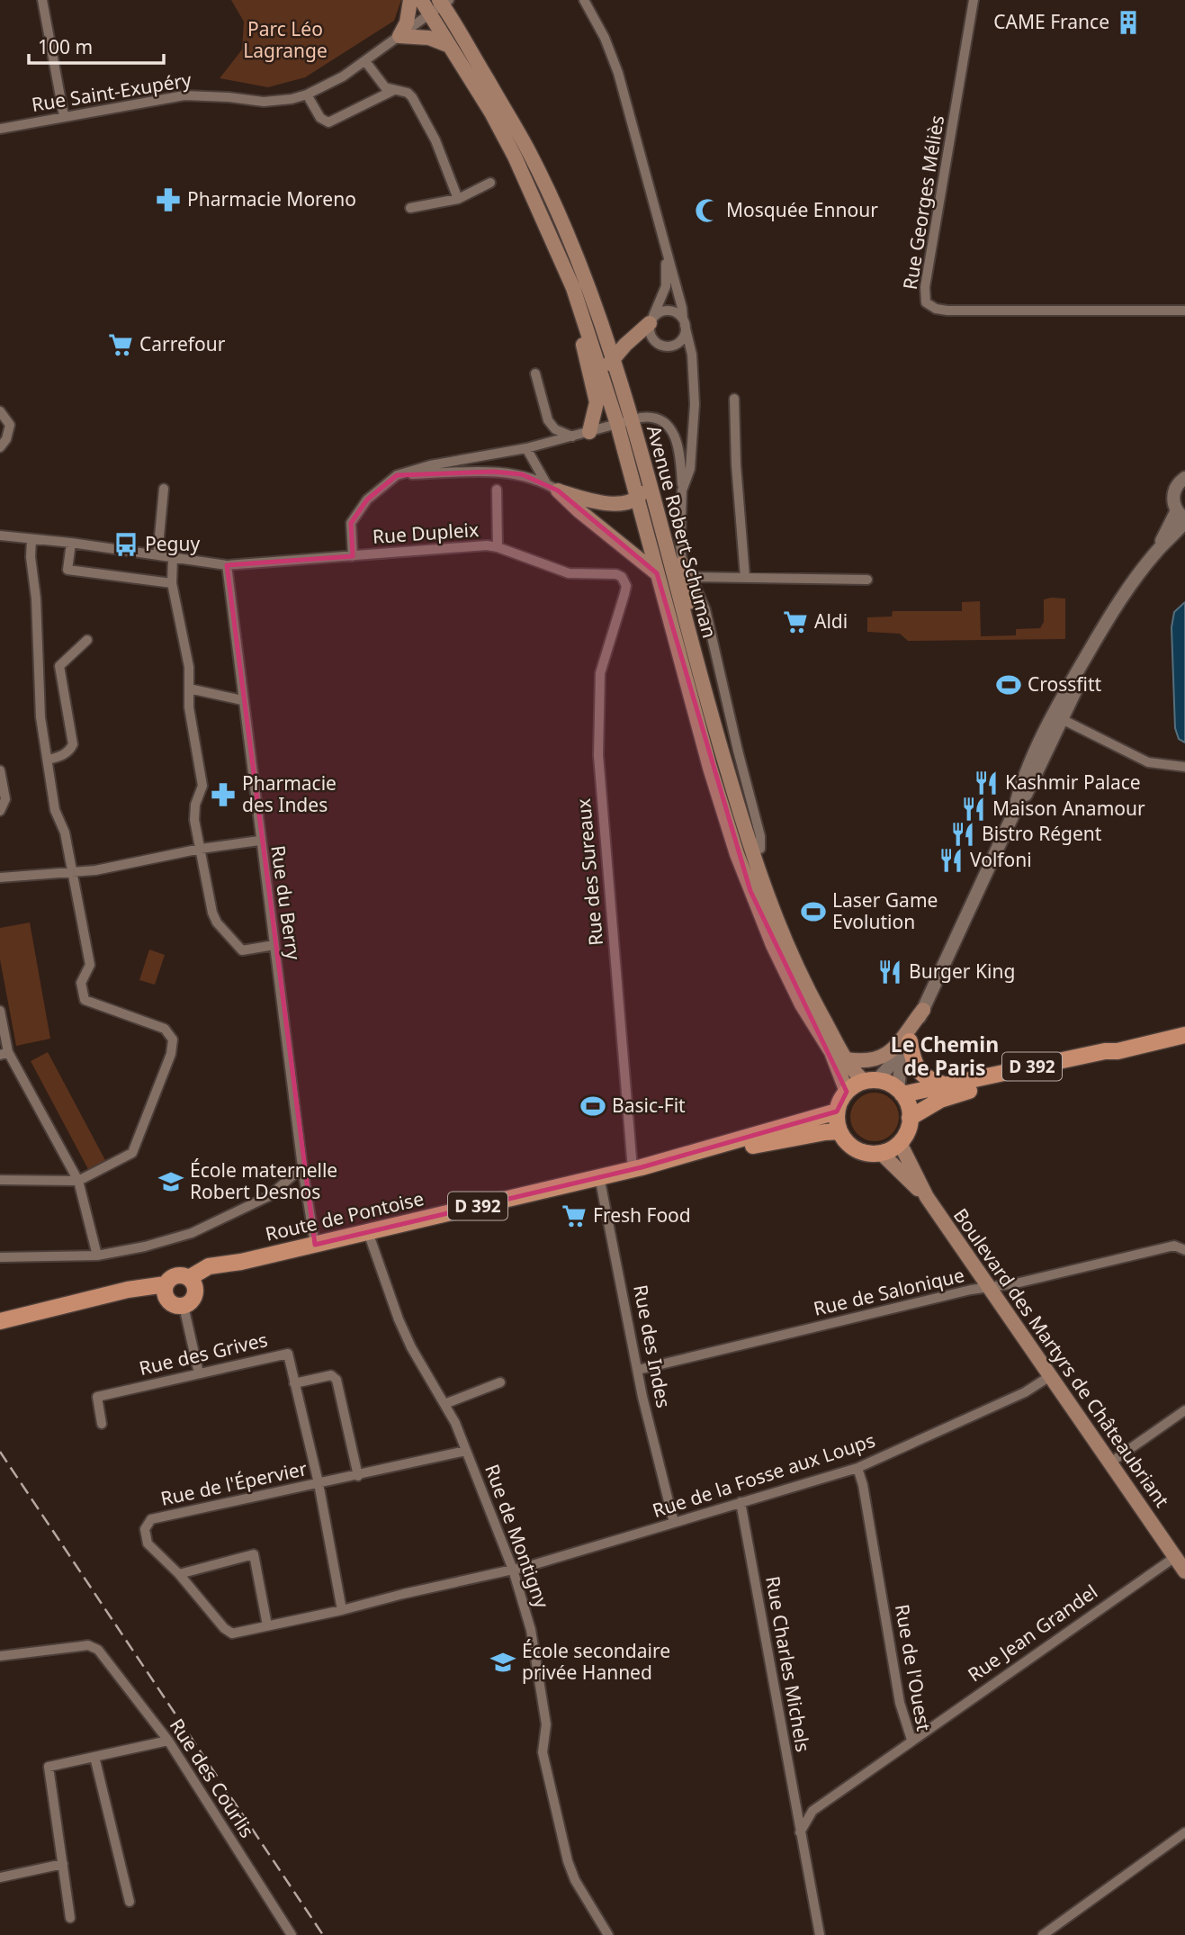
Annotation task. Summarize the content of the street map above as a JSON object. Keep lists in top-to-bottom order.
{
  "streets": {
    "main road": [
      "Avenue Robert Schuman",
      "D 392",
      "Route de Pontoise",
      "Boulevard des Martyrs de Châteaubriant"
    ],
    "street": [
      "Rue Saint-Exupéry",
      "Rue Georges Méliès",
      "Rue Dupleix",
      "Rue des Sureaux",
      "Rue du Berry",
      "Rue de Salonique",
      "Rue des Indes",
      "Rue des Grives",
      "Rue de la Fosse aux Loups",
      "Rue de l'Épervier",
      "Rue de Montigny",
      "Rue Jean Grandel",
      "Rue Charles Michels",
      "Rue de l'Ouest",
      "Rue des Courlis"
    ]
  },
  "crossings": [
    ["Rue Saint-Exupéry", "Avenue Robert Schuman"],
    ["Avenue Robert Schuman", "D 392"],
    ["Avenue Robert Schuman", "Route de Pontoise"],
    ["Avenue Robert Schuman", "Boulevard des Martyrs de Châteaubriant"],
    ["Rue Dupleix", "Rue des Sureaux"],
    ["Rue Dupleix", "Rue du Berry"],
    ["Rue des Sureaux", "Route de Pontoise"],
    ["Rue du Berry", "Route de Pontoise"],
    ["D 392", "Route de Pontoise"],
    ["D 392", "Boulevard des Martyrs de Châteaubriant"],
    ["Route de Pontoise", "Rue des Indes"],
    ["Route de Pontoise", "Boulevard des Martyrs de Châteaubriant"],
    ["Route de Pontoise", "Rue de Montigny"],
    ["Rue de Salonique", "Rue des Indes"],
    ["Rue de Salonique", "Boulevard des Martyrs de Châteaubriant"],
    ["Rue des Indes", "Rue de la Fosse aux Loups"],
    ["Rue des Grives", "Rue de la Fosse aux Loups"],
    ["Rue des Grives", "Rue de l'Épervier"],
    ["Boulevard des Martyrs de Châteaubriant", "Rue de la Fosse aux Loups"],
    ["Boulevard des Martyrs de Châteaubriant", "Rue Jean Grandel"],
    ["Rue de la Fosse aux Loups", "Rue de l'Épervier"],
    ["Rue de la Fosse aux Loups", "Rue de Montigny"],
    ["Rue de la Fosse aux Loups", "Rue Charles Michels"],
    ["Rue de la Fosse aux Loups", "Rue de l'Ouest"],
    ["Rue de l'Épervier", "Rue de Montigny"],
    ["Rue Jean Grandel", "Rue de l'Ouest"],
    ["Rue Charles Michels", "Rue de l'Ouest"]
  ],
  "districts": ["Le Chemin de Paris"],
  "parks": ["Parc Léo Lagrange"],
  "places": {
    "building": ["CAME France"],
    "pharmacy": ["Pharmacie Moreno", "Pharmacie des Indes"],
    "mosque": ["Mosquée Ennour"],
    "supermarket": ["Carrefour", "Aldi", "Fresh Food"],
    "bus stop": ["Peguy"],
    "sports": ["Crossfitt", "Laser Game Evolution", "Basic-Fit"],
    "restaurant": [
      "Kashmir Palace",
      "Maison Anamour",
      "Bistro Régent",
      "Volfoni",
      "Burger King"
    ],
    "school or university": ["École maternelle Robert Desnos", "École secondaire privée Hanned"]
  },
  "scale_bar": "100 m"
}
